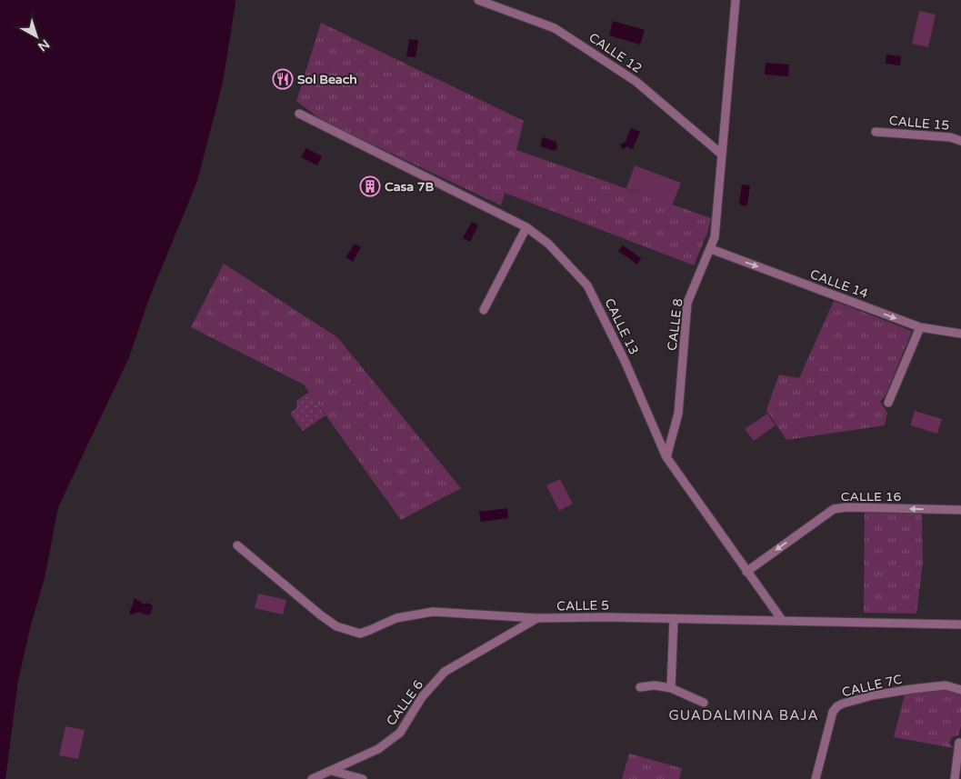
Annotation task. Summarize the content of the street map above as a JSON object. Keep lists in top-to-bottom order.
{
  "streets": {
    "street": [
      "CALLE 12",
      "CALLE 15",
      "CALLE 14",
      "CALLE 8",
      "CALLE 13",
      "CALLE 16",
      "CALLE 5",
      "CALLE 7C",
      "CALLE 6"
    ]
  },
  "crossings": [
    ["CALLE 12", "CALLE 8"],
    ["CALLE 14", "CALLE 8"],
    ["CALLE 8", "CALLE 13"],
    ["CALLE 5", "CALLE 6"]
  ],
  "one_way": ["CALLE 14", "CALLE 16"],
  "districts": ["GUADALMINA BAJA"],
  "places": {
    "restaurant": ["Sol Beach"],
    "building": ["Casa 7B"]
  },
  "north": "bottom right"
}
